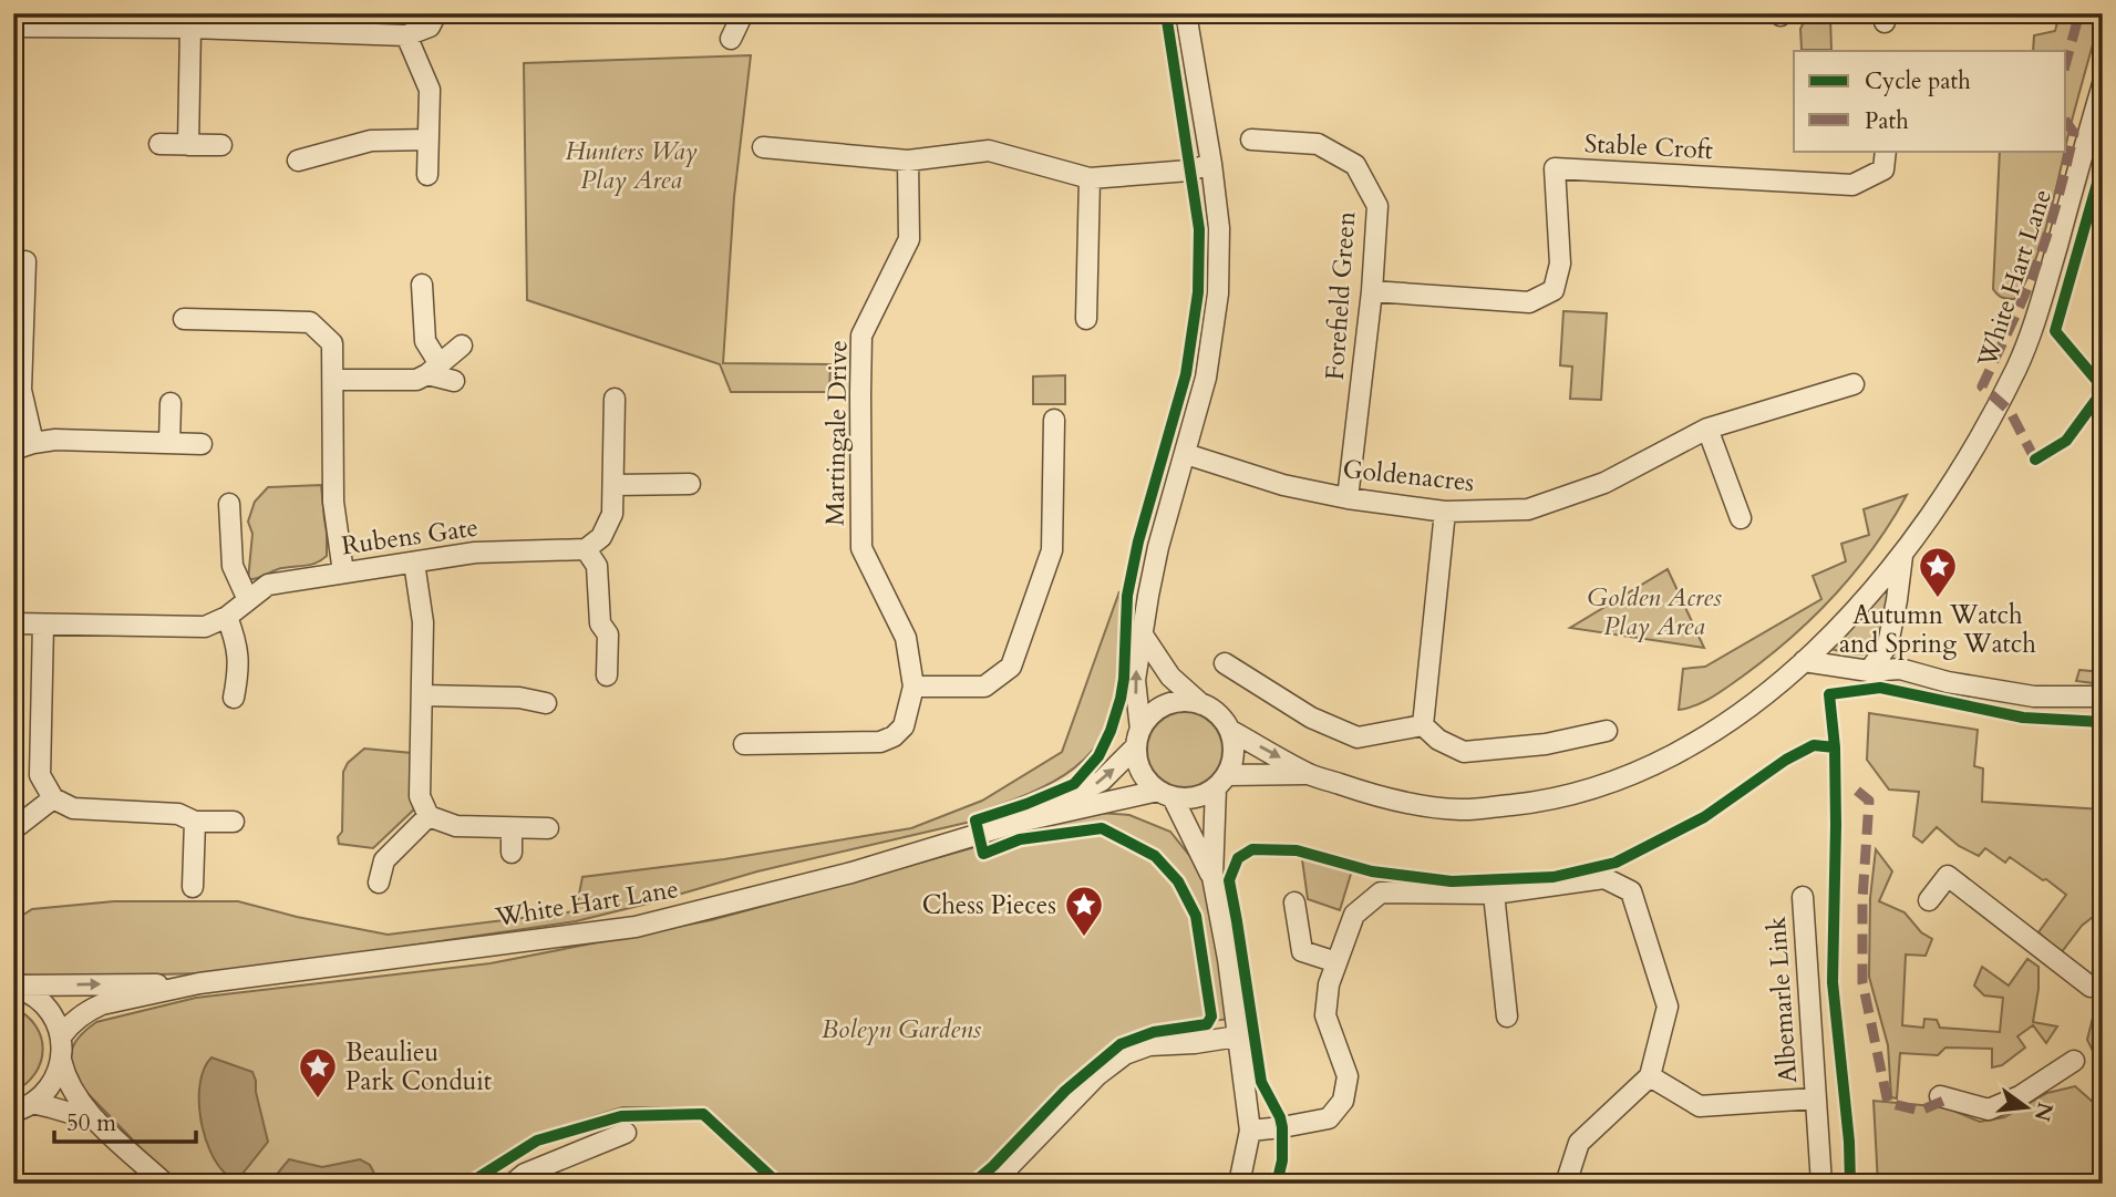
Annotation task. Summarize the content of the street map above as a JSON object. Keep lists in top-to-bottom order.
{
  "streets": {
    "street": [
      "Stable Croft",
      "White Hart Lane",
      "Forefield Green",
      "Martingale Drive",
      "Goldenacres",
      "Rubens Gate",
      "Albemarle Link"
    ]
  },
  "crossings": [
    ["Stable Croft", "Forefield Green"],
    ["Forefield Green", "Goldenacres"]
  ],
  "parks": ["Hunters Way Play Area", "Golden Acres Play Area", "Boleyn Gardens"],
  "places": {
    "place": ["Autumn Watch and Spring Watch", "Chess Pieces", "Beaulieu Park Conduit"]
  },
  "legend": ["Cycle path", "Path"],
  "scale_bar": "50 m",
  "north": "right"
}
